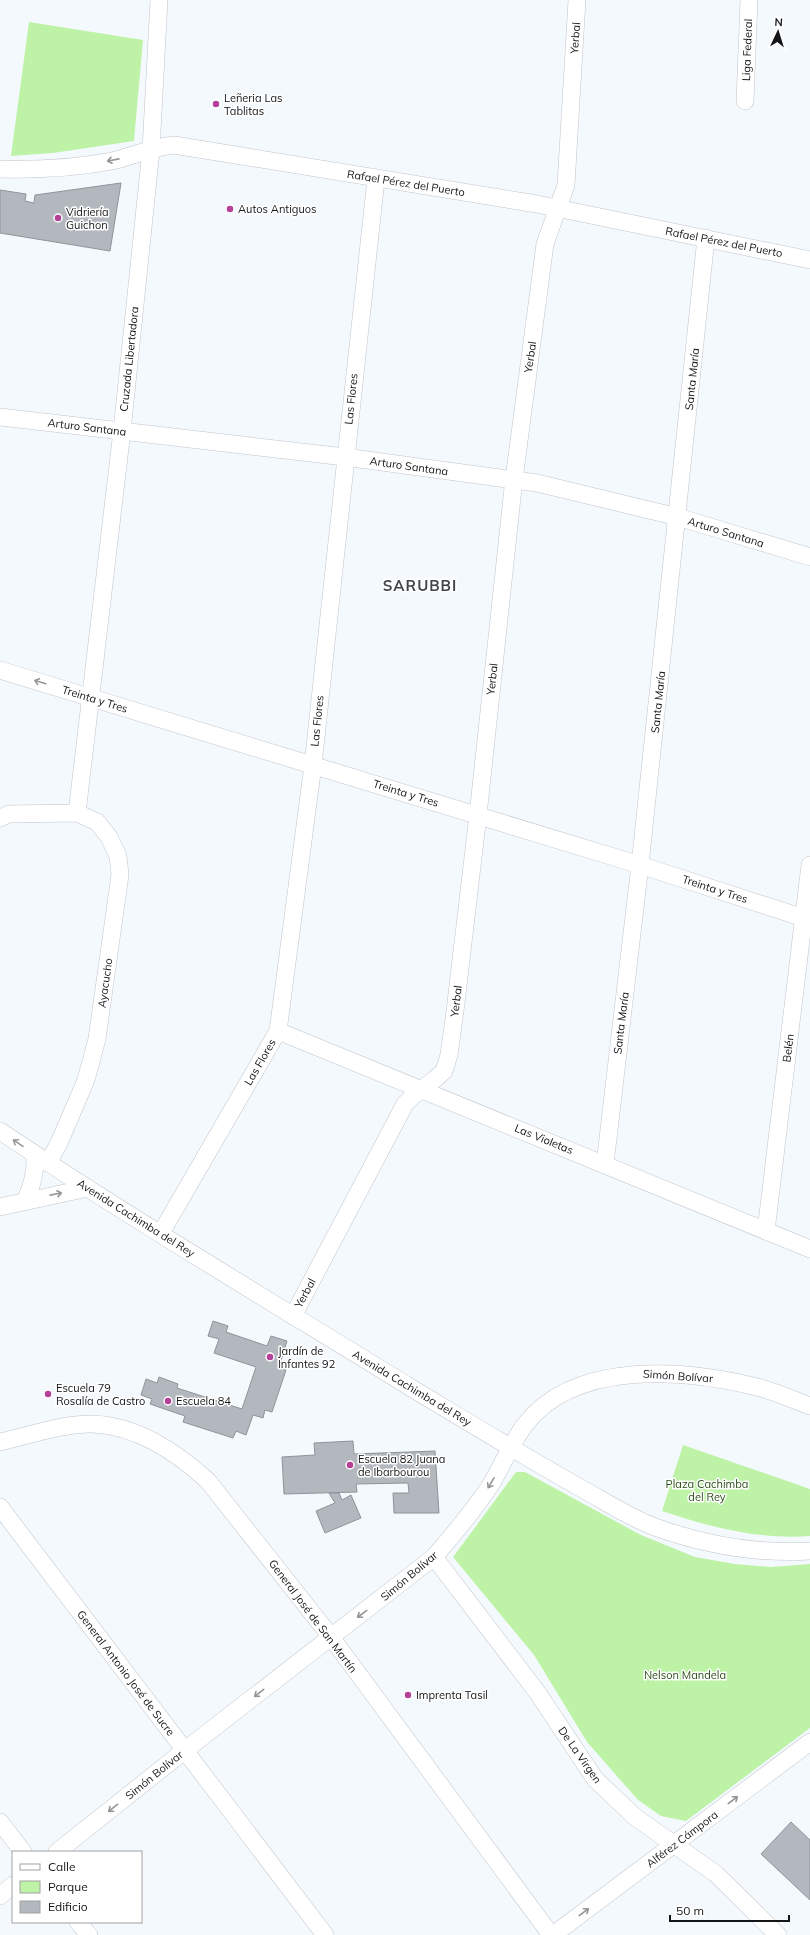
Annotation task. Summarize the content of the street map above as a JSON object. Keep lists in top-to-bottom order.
{
  "streets": {
    "street": [
      "Yerbal",
      "Liga Federal",
      "Rafael Pérez del Puerto",
      "Cruzada Libertadora",
      "Santa María",
      "Las Flores",
      "Arturo Santana",
      "Treinta y Tres",
      "Ayacucho",
      "Belén",
      "Las Violetas",
      "Avenida Cachimba del Rey",
      "Simón Bolívar",
      "General José de San Martín",
      "General Antonio José de Sucre",
      "De La Virgen",
      "Alférez Cámpora"
    ]
  },
  "crossings": [
    ["Yerbal", "Rafael Pérez del Puerto"],
    ["Yerbal", "Arturo Santana"],
    ["Yerbal", "Treinta y Tres"],
    ["Yerbal", "Las Violetas"],
    ["Yerbal", "Avenida Cachimba del Rey"],
    ["Rafael Pérez del Puerto", "Cruzada Libertadora"],
    ["Rafael Pérez del Puerto", "Santa María"],
    ["Rafael Pérez del Puerto", "Las Flores"],
    ["Cruzada Libertadora", "Arturo Santana"],
    ["Cruzada Libertadora", "Treinta y Tres"],
    ["Cruzada Libertadora", "Ayacucho"],
    ["Santa María", "Arturo Santana"],
    ["Santa María", "Treinta y Tres"],
    ["Santa María", "Las Violetas"],
    ["Las Flores", "Arturo Santana"],
    ["Las Flores", "Treinta y Tres"],
    ["Las Flores", "Las Violetas"],
    ["Las Flores", "Avenida Cachimba del Rey"],
    ["Treinta y Tres", "Belén"],
    ["Ayacucho", "Avenida Cachimba del Rey"],
    ["Belén", "Las Violetas"],
    ["Avenida Cachimba del Rey", "Simón Bolívar"],
    ["Simón Bolívar", "General José de San Martín"],
    ["Simón Bolívar", "General Antonio José de Sucre"],
    ["Simón Bolívar", "De La Virgen"],
    ["General José de San Martín", "Alférez Cámpora"],
    ["De La Virgen", "Alférez Cámpora"]
  ],
  "one_way": ["Simón Bolívar", "Alférez Cámpora"],
  "districts": ["SARUBBI"],
  "parks": ["Plaza Cachimba del Rey", "Nelson Mandela"],
  "places": [
    "Leñeria Las Tablitas",
    "Autos Antiguos",
    "Vidriería Guichon",
    "Jardín de Infantes 92",
    "Escuela 79 Rosalía de Castro",
    "Escuela 84",
    "Escuela 82 Juana de Ibarbourou",
    "Imprenta Tasil"
  ],
  "legend": ["Calle", "Parque", "Edificio"],
  "scale_bar": "50 m",
  "north": "top"
}
